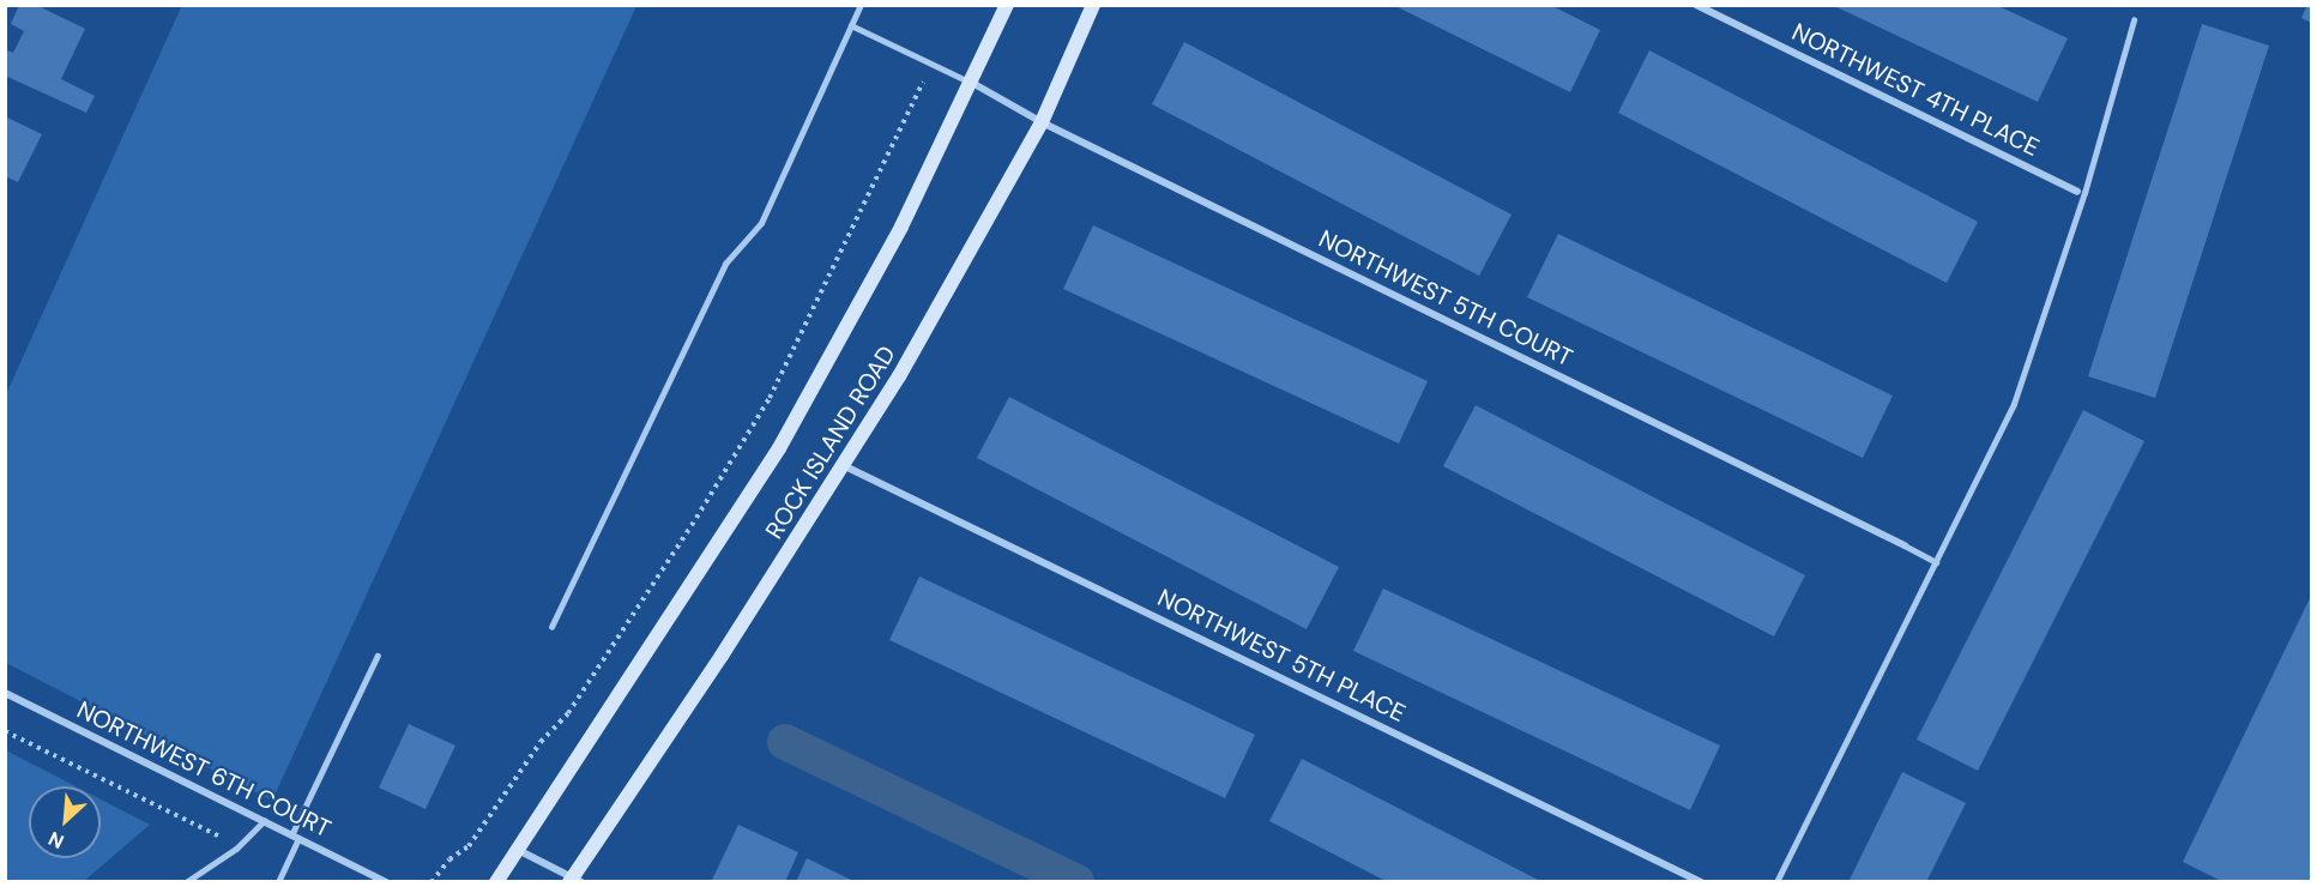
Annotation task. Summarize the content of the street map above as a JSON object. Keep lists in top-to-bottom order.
{
  "streets": {
    "main road": ["ROCK ISLAND ROAD"],
    "street": [
      "NORTHWEST 4TH PLACE",
      "NORTHWEST 5TH COURT",
      "NORTHWEST 5TH PLACE",
      "NORTHWEST 6TH COURT"
    ]
  },
  "crossings": [
    ["NORTHWEST 5TH COURT", "ROCK ISLAND ROAD"],
    ["ROCK ISLAND ROAD", "NORTHWEST 5TH PLACE"]
  ],
  "north": "bottom left"
}
